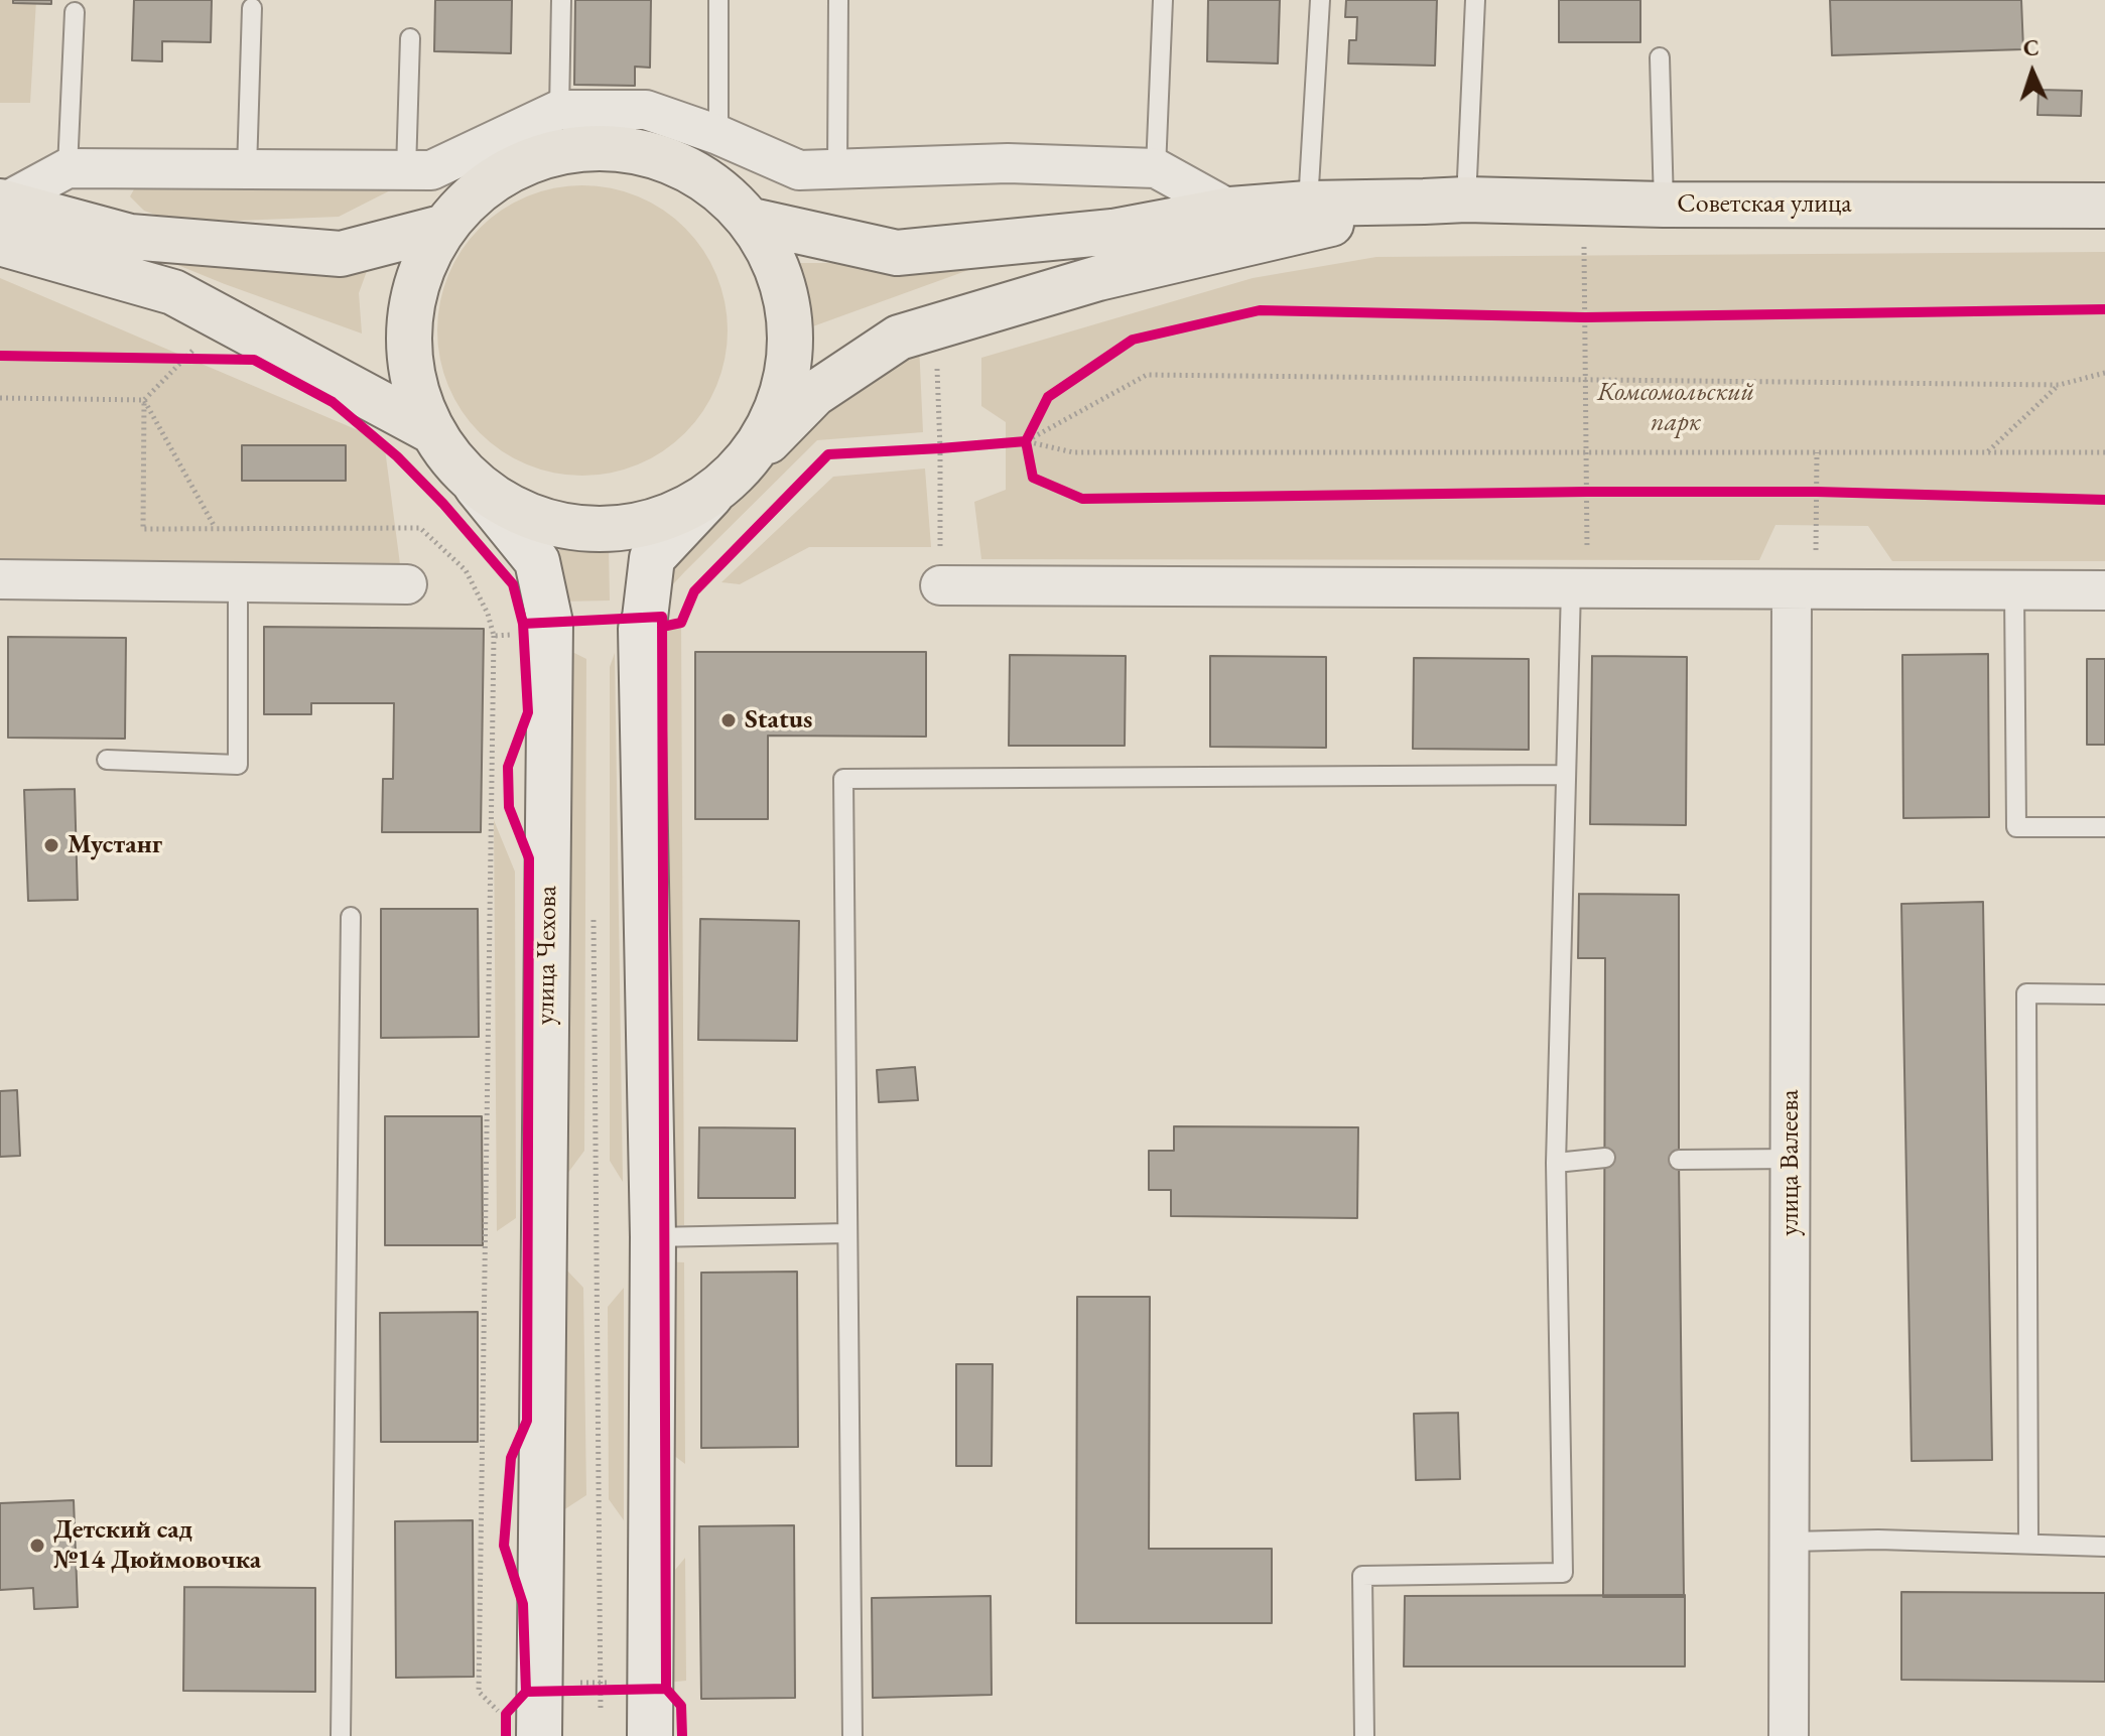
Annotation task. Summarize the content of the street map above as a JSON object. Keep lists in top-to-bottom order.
{
  "streets": {
    "main road": ["Советская улица", "улица Чехова"],
    "street": ["улица Валеева"]
  },
  "parks": ["Комсомольский парк"],
  "places": ["Status", "Мустанг", "Детский сад №14 Дюймовочка"],
  "north": "top"
}
